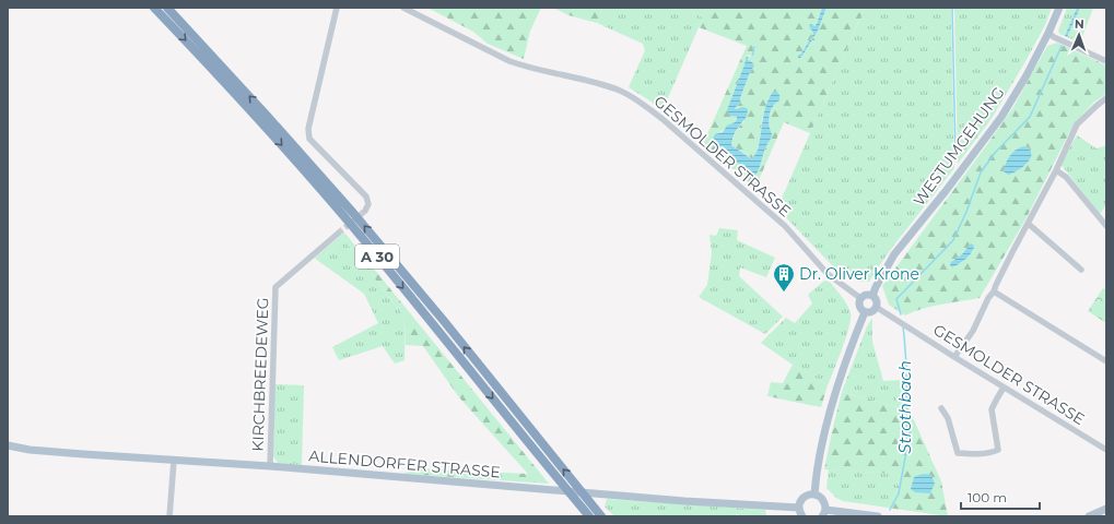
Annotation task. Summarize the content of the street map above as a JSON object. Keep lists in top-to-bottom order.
{
  "streets": {
    "highway": ["A 30"],
    "main road": ["WESTUMGEHUNG", "ALLENDORFER STRASSE"],
    "street": ["GESMOLDER STRASSE", "KIRCHBREEDEWEG"]
  },
  "crossings": [
    ["WESTUMGEHUNG", "GESMOLDER STRASSE"],
    ["KIRCHBREEDEWEG", "ALLENDORFER STRASSE"]
  ],
  "water": ["Strothbach"],
  "places": {
    "building": ["Dr. Oliver Krone"]
  },
  "scale_bar": "100 m",
  "north": "top"
}
